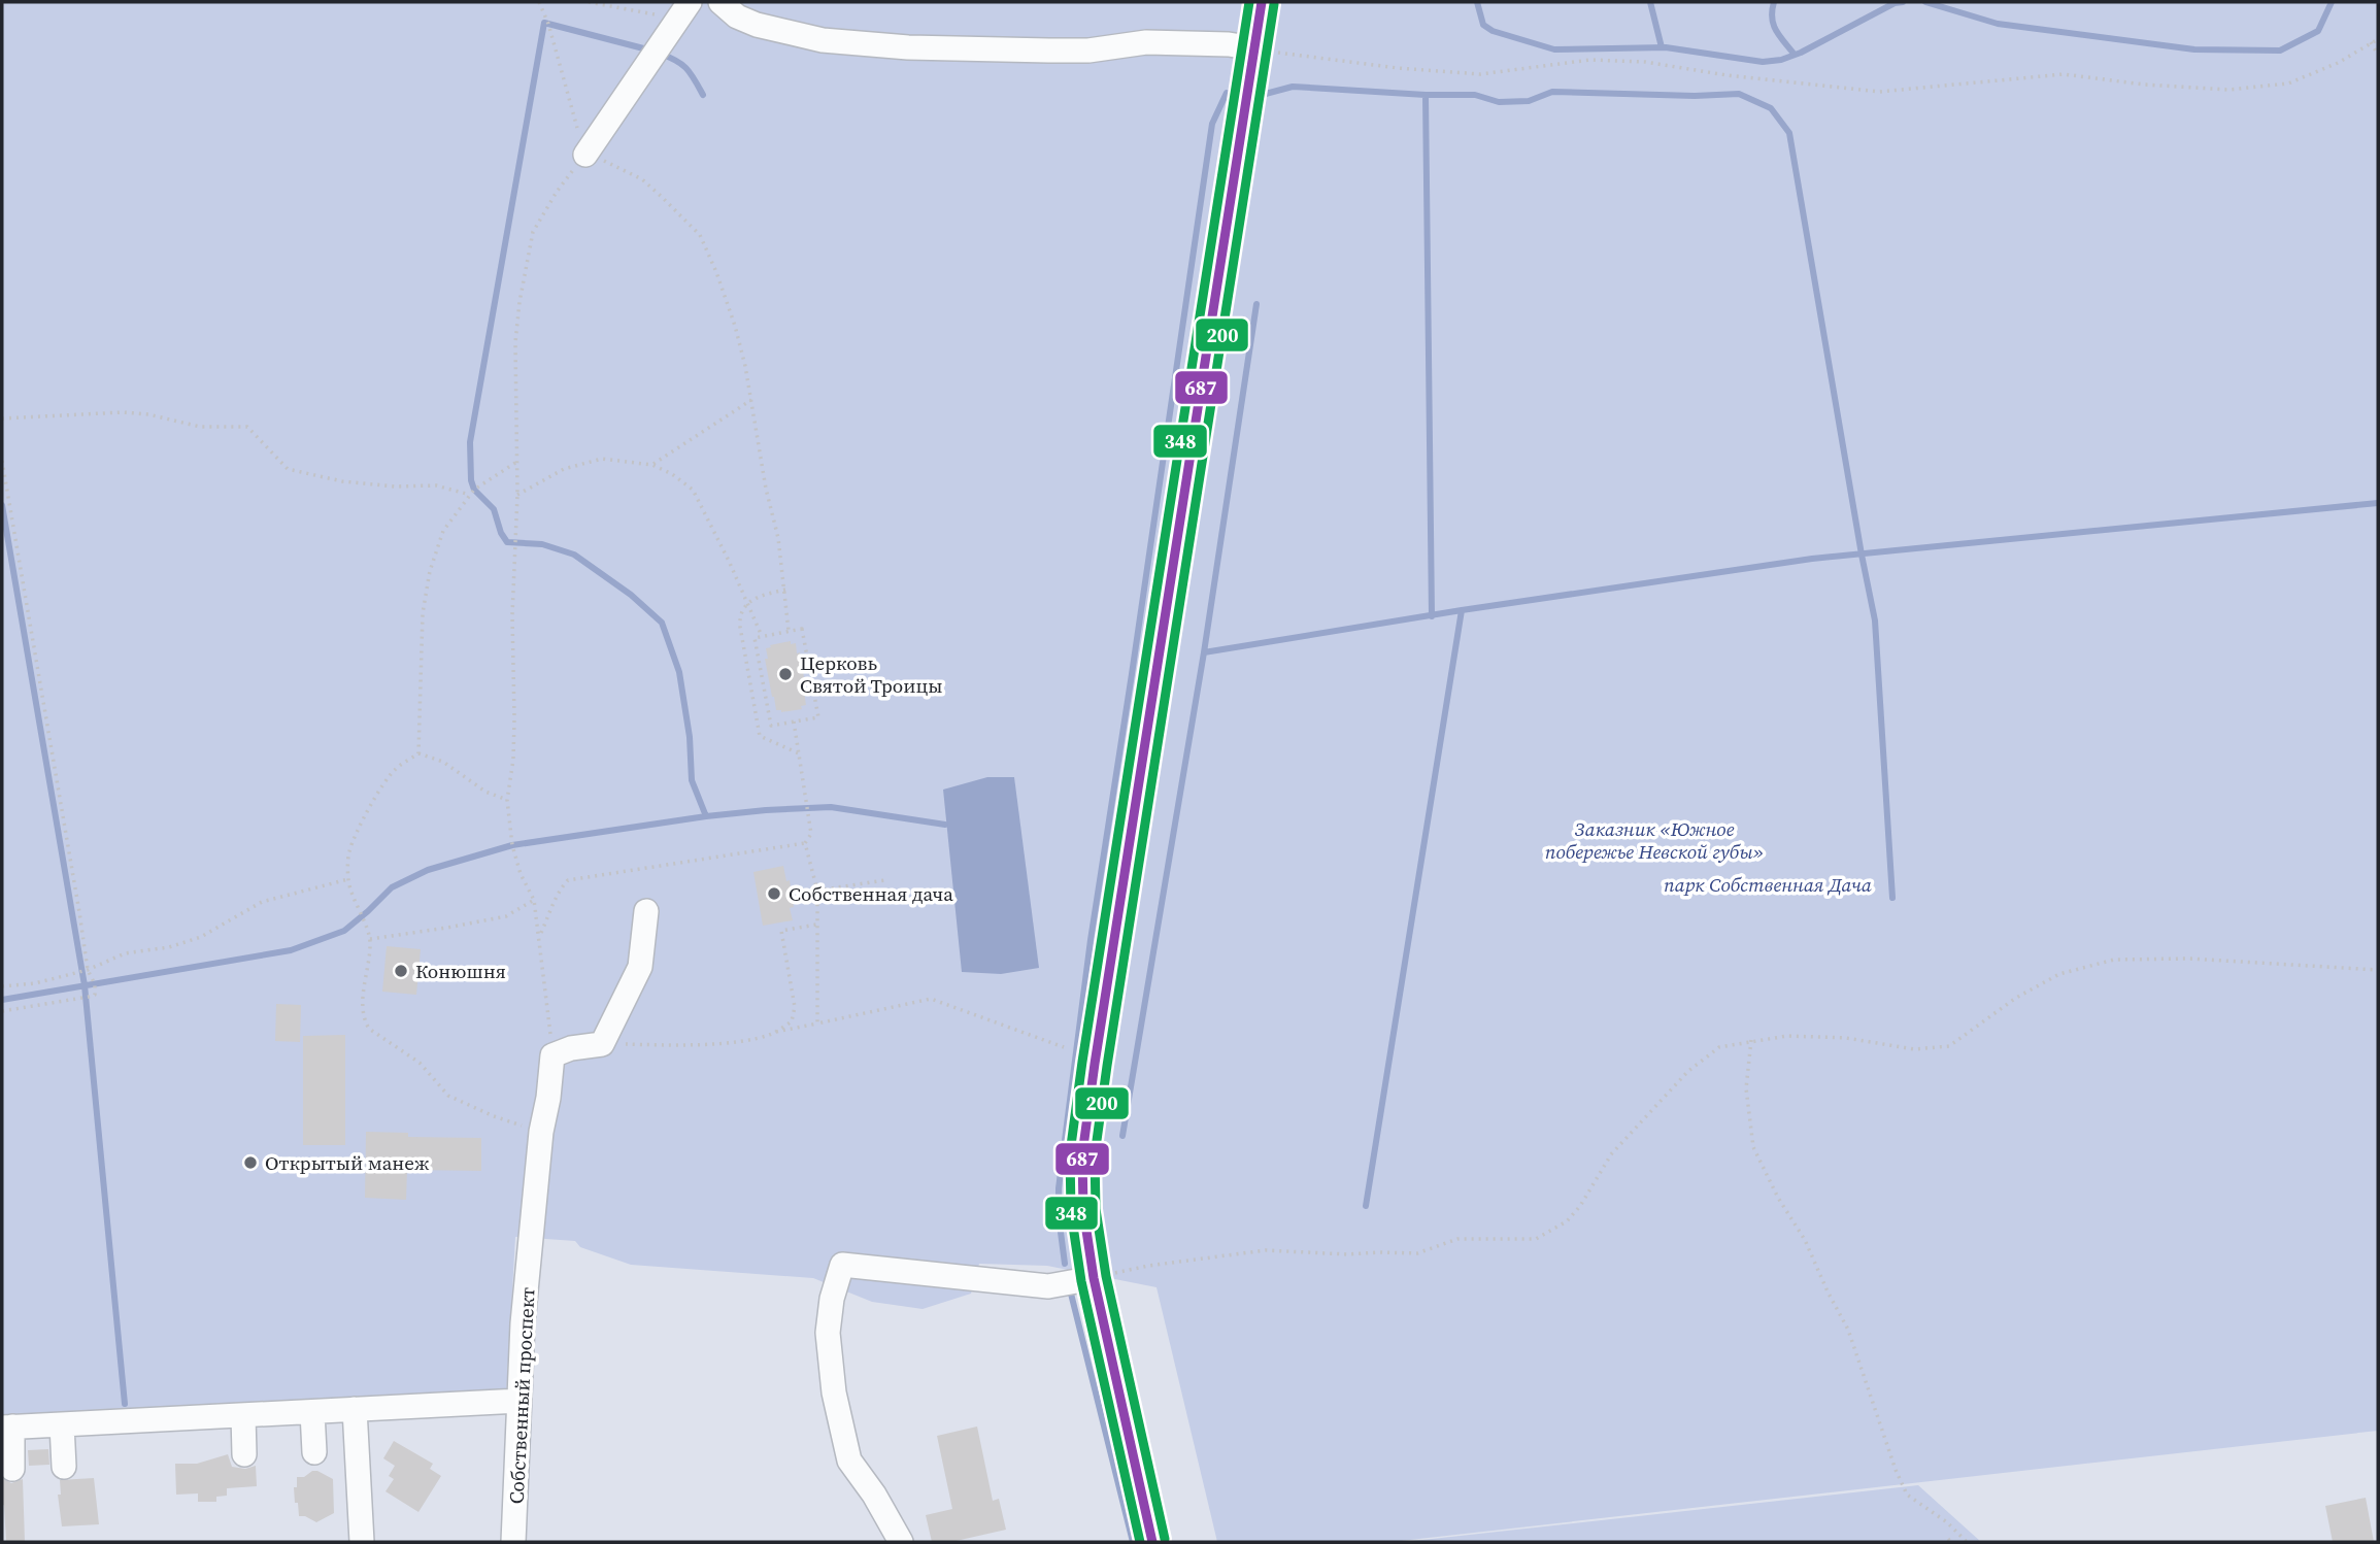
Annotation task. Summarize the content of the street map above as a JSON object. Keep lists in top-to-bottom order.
{
  "streets": {
    "street": ["Собственный проспект"]
  },
  "parks": ["Заказник «Южное побережье Невской губы»", "парк Собственная Дача"],
  "places": [
    "Церковь Святой Троицы",
    "Собственная дача",
    "Конюшня",
    "Открытый манеж"
  ],
  "lines": ["transit line 687", "transit line 348", "transit line 200"]
}
